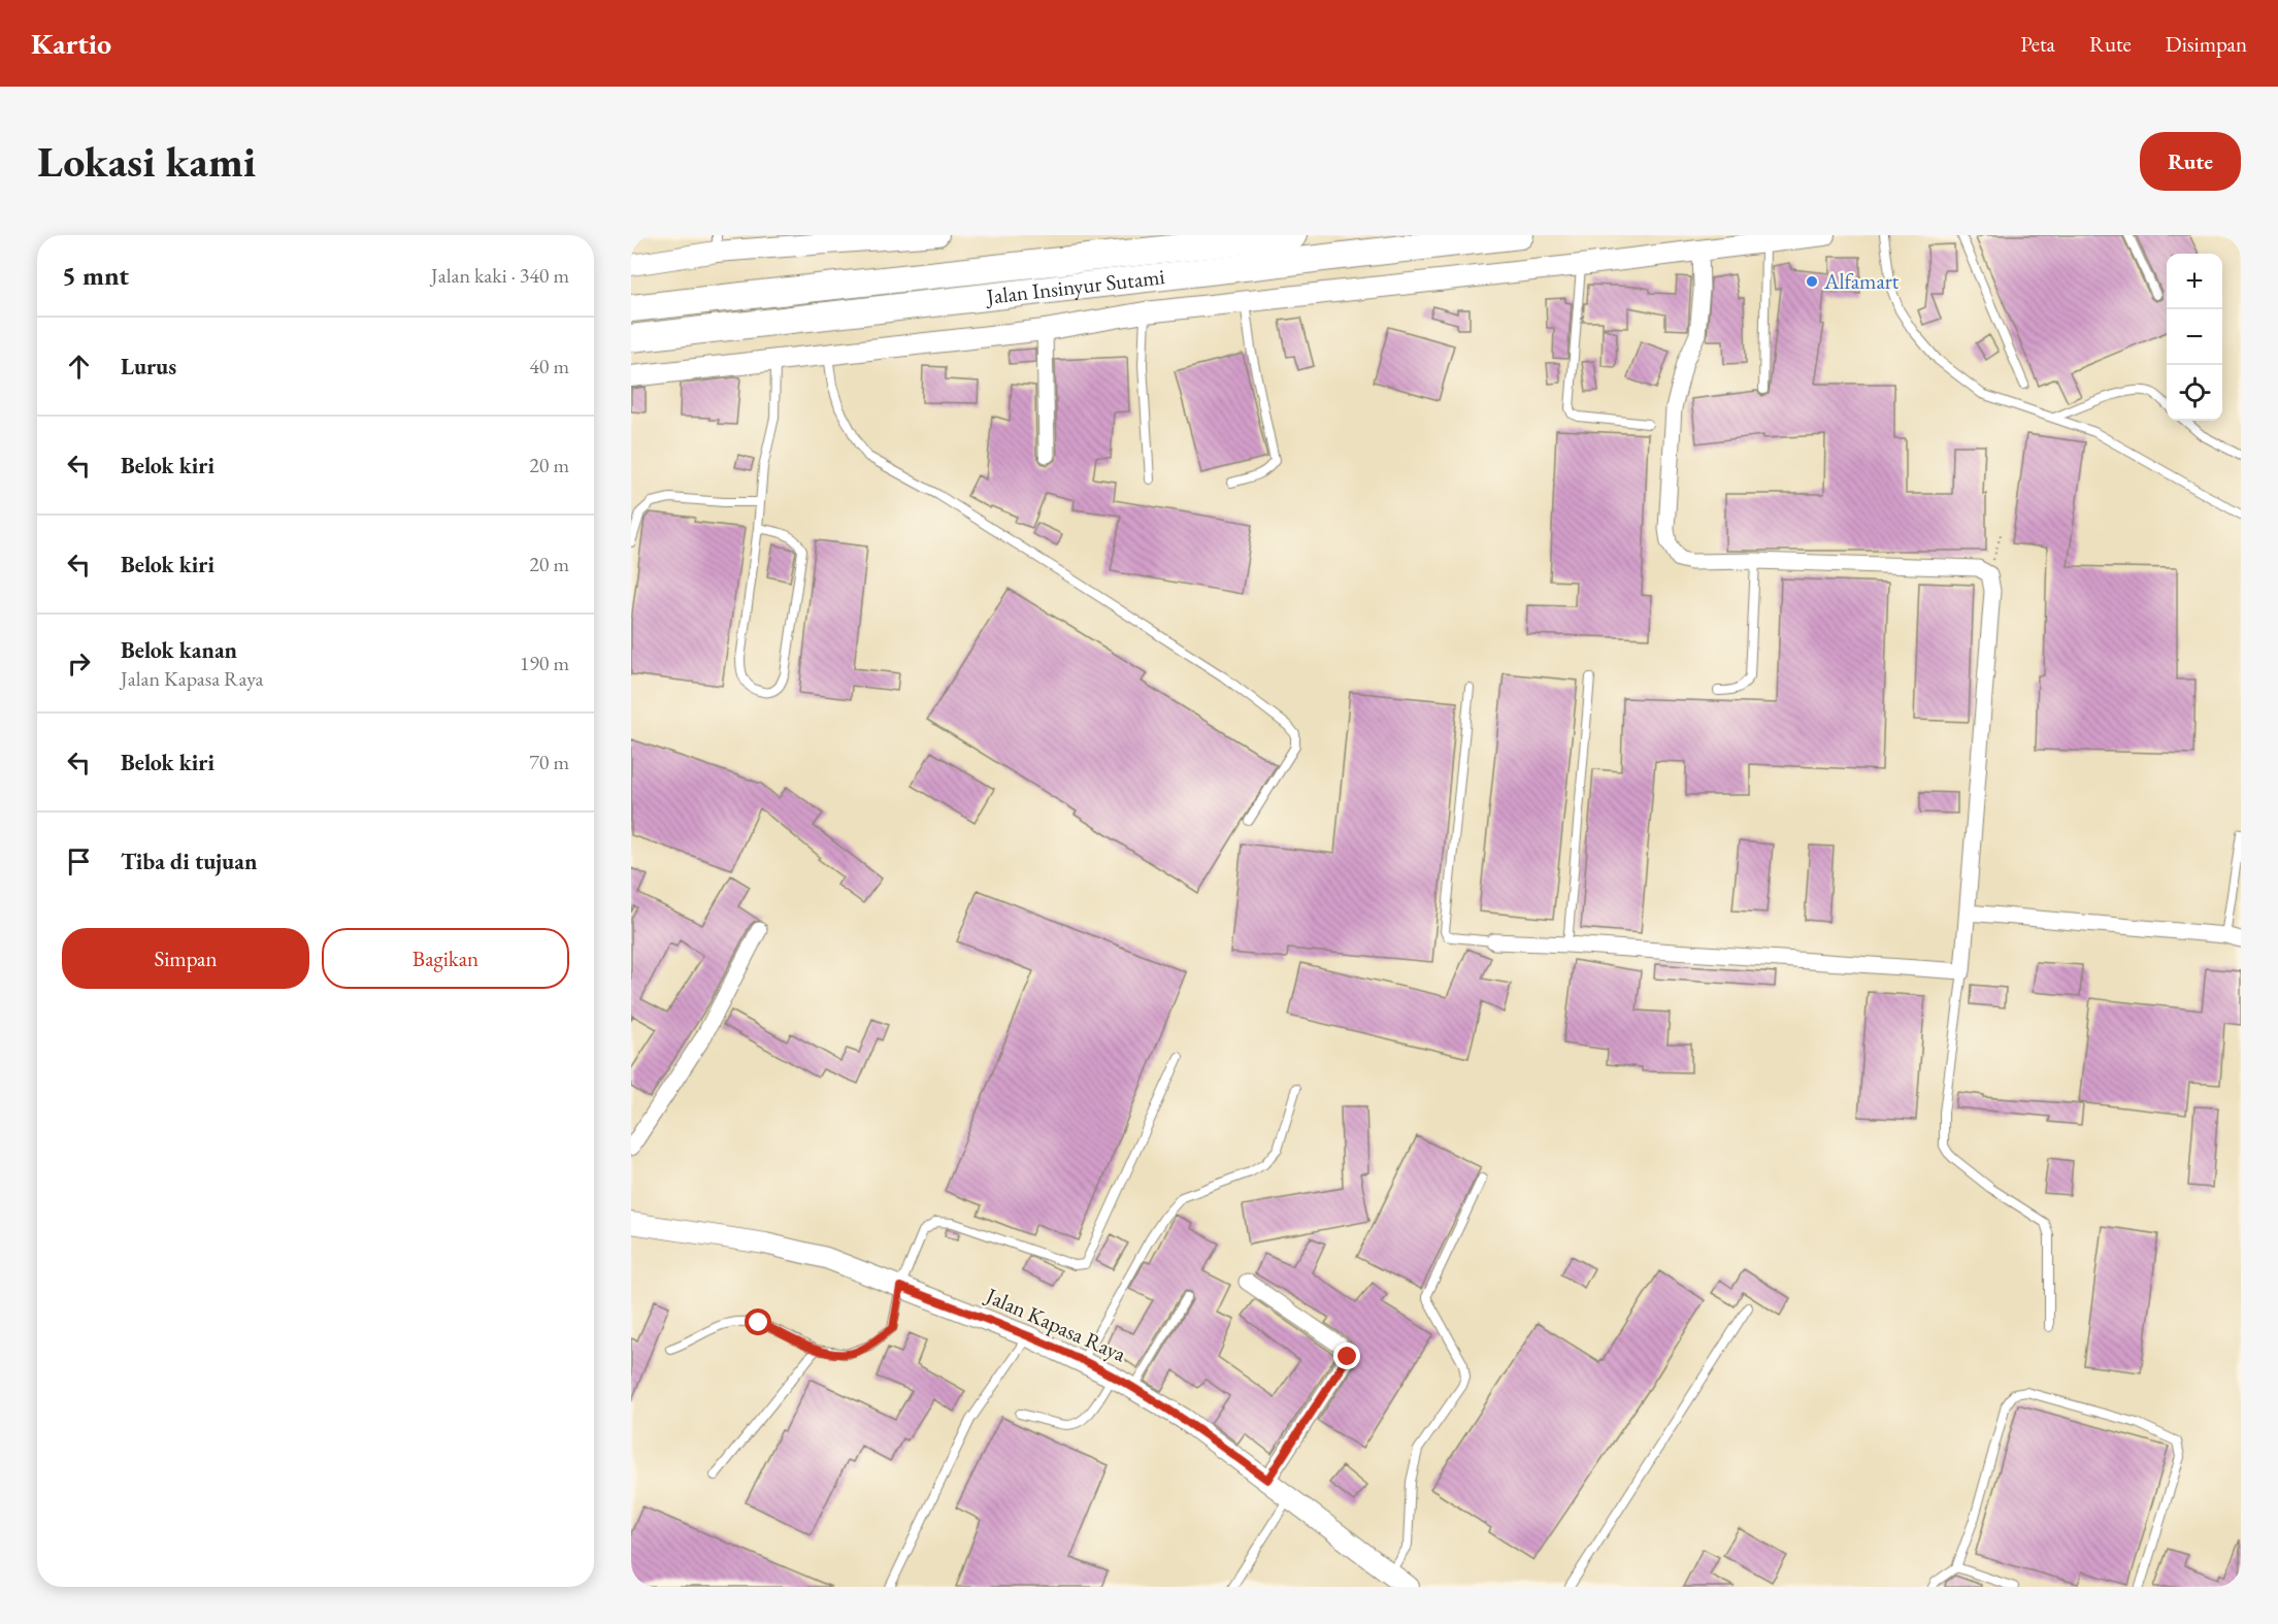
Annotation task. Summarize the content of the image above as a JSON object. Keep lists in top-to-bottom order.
{
  "streets": {
    "highway": ["Jalan Insinyur Sutami"],
    "street": ["Jalan Kapasa Raya"]
  },
  "places": ["Alfamart"],
  "page": {
    "header": "Kartio",
    "nav": ["Peta", "Rute", "Disimpan"],
    "buttons": [
      "Rute",
      ["Simpan", "Bagikan"]
    ],
    "title": "Lokasi kami",
    "heading": ["5 mnt", "Jalan kaki · 340 m"],
    "map_buttons": ["+", "−"],
    "list": [
      ["Lurus", "40 m"],
      ["Belok kiri", "20 m"],
      ["Belok kiri", "20 m"],
      ["Belok kanan", "Jalan Kapasa Raya", "190 m"],
      ["Belok kiri", "70 m"],
      "Tiba di tujuan"
    ]
  }
}
